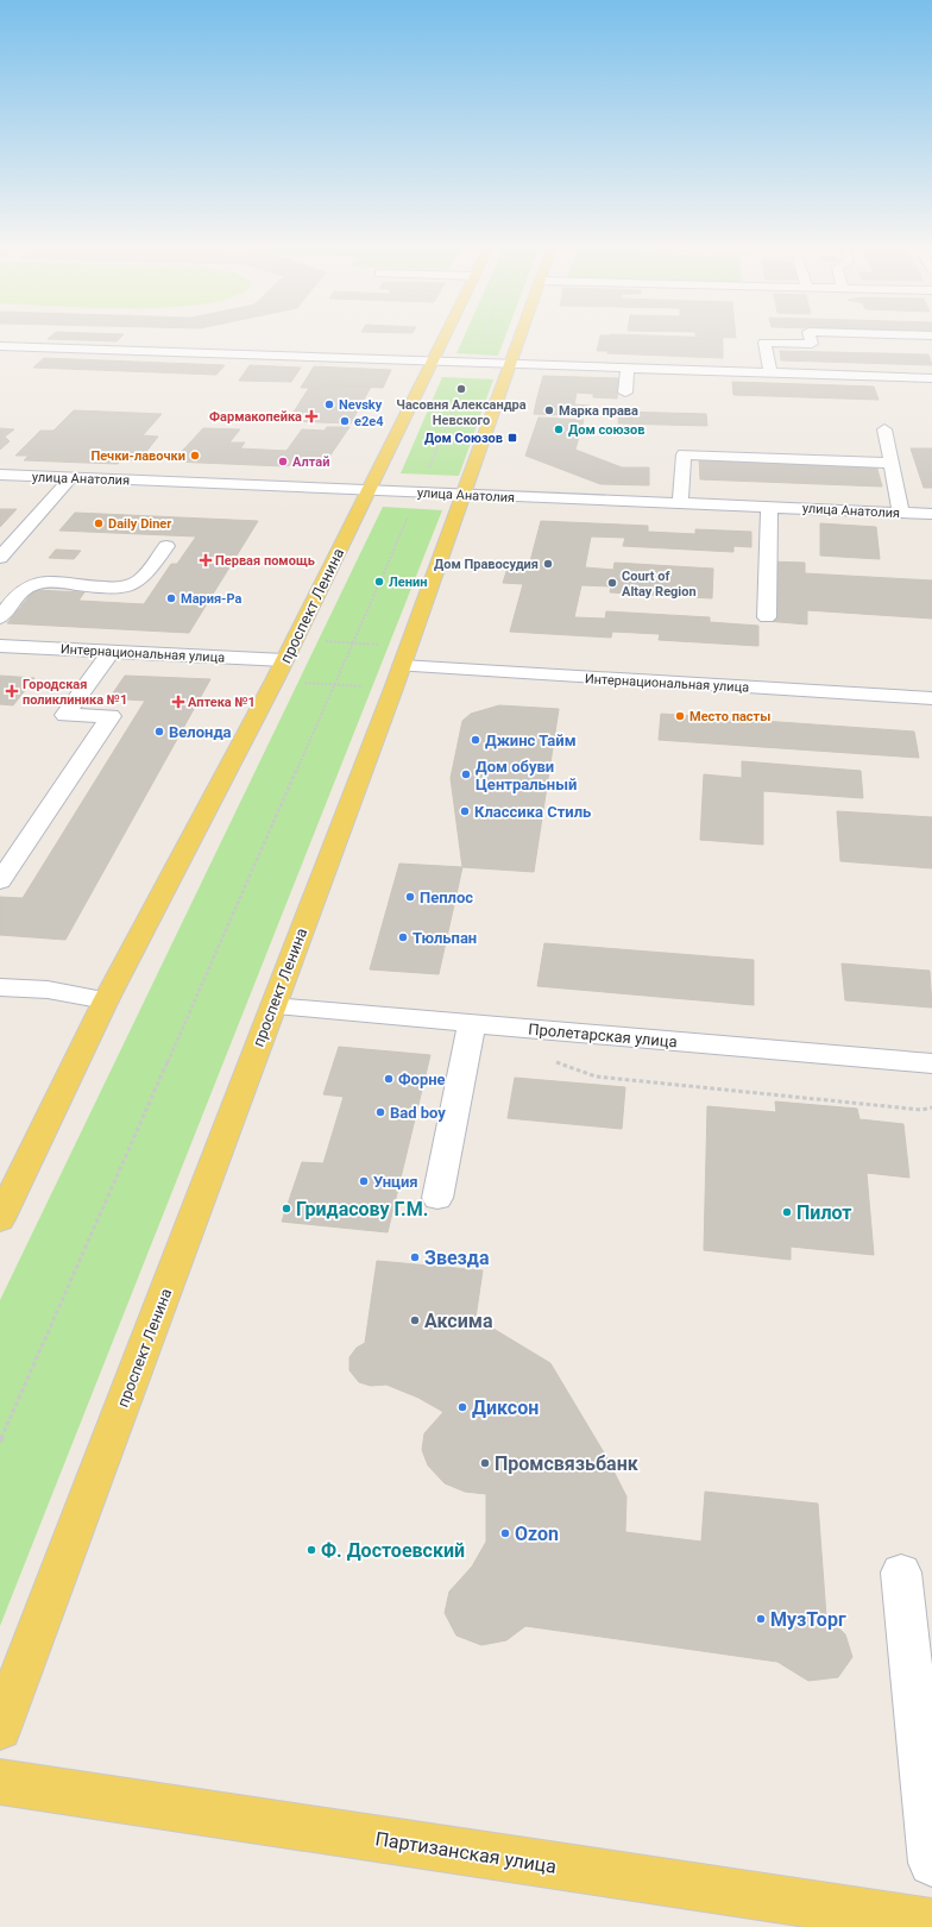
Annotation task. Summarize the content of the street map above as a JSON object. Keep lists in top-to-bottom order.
{
  "streets": {
    "main road": ["проспект Ленина", "Партизанская улица"],
    "street": ["улица Анатолия", "Интернациональная улица", "Пролетарская улица"]
  },
  "crossings": [
    ["улица Анатолия", "проспект Ленина"],
    ["проспект Ленина", "Интернациональная улица"],
    ["проспект Ленина", "Пролетарская улица"]
  ],
  "places": {
    "other": [
      "Часовня Александра Невского",
      "Nevsky",
      "Марка права",
      "e2e4",
      "Дом союзов",
      "Печки-лавочки",
      "Алтай",
      "Daily Diner",
      "Дом Правосудия",
      "Ленин",
      "Court of Altay Region",
      "Мария-Ра",
      "Место пасты",
      "Велонда",
      "Джинс Тайм",
      "Дом обуви Центральный",
      "Классика Стиль",
      "Пеплос",
      "Тюльпан",
      "Форне",
      "Bad boy",
      "Унция",
      "Гридасову Г.М.",
      "Пилот",
      "Звезда",
      "Аксима",
      "Диксон",
      "Промсвязьбанк",
      "Ozon",
      "Ф. Достоевский",
      "МузТорг"
    ],
    "health": [
      "Фармакопейка",
      "Первая помощь",
      "Городская поликлиника №1",
      "Аптека №1"
    ],
    "transit": ["Дом Союзов"]
  }
}
